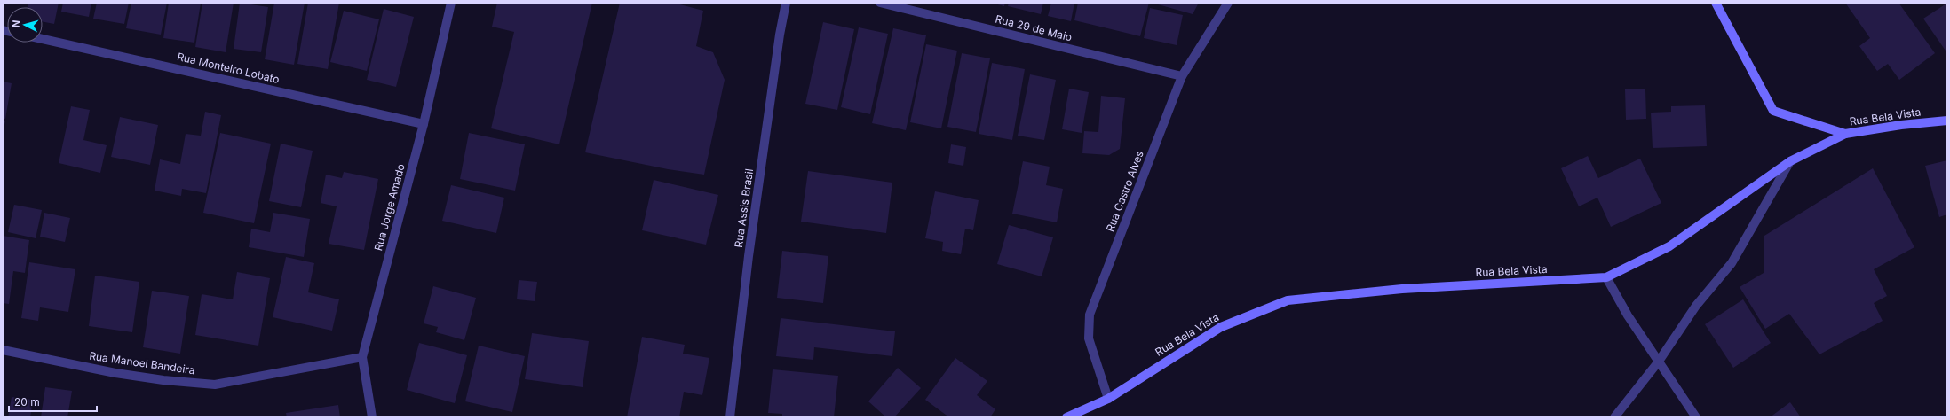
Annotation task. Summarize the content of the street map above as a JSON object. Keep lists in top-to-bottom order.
{
  "streets": {
    "street": [
      "Rua 29 de Maio",
      "Rua Monteiro Lobato",
      "Rua Bela Vista",
      "Rua Castro Alves",
      "Rua Jorge Amado",
      "Rua Assis Brasil",
      "Rua Manoel Bandeira"
    ]
  },
  "crossings": [
    ["Rua 29 de Maio", "Rua Castro Alves"],
    ["Rua Monteiro Lobato", "Rua Jorge Amado"],
    ["Rua Bela Vista", "Rua Castro Alves"],
    ["Rua Jorge Amado", "Rua Manoel Bandeira"]
  ],
  "scale_bar": "20 m",
  "north": "left"
}
